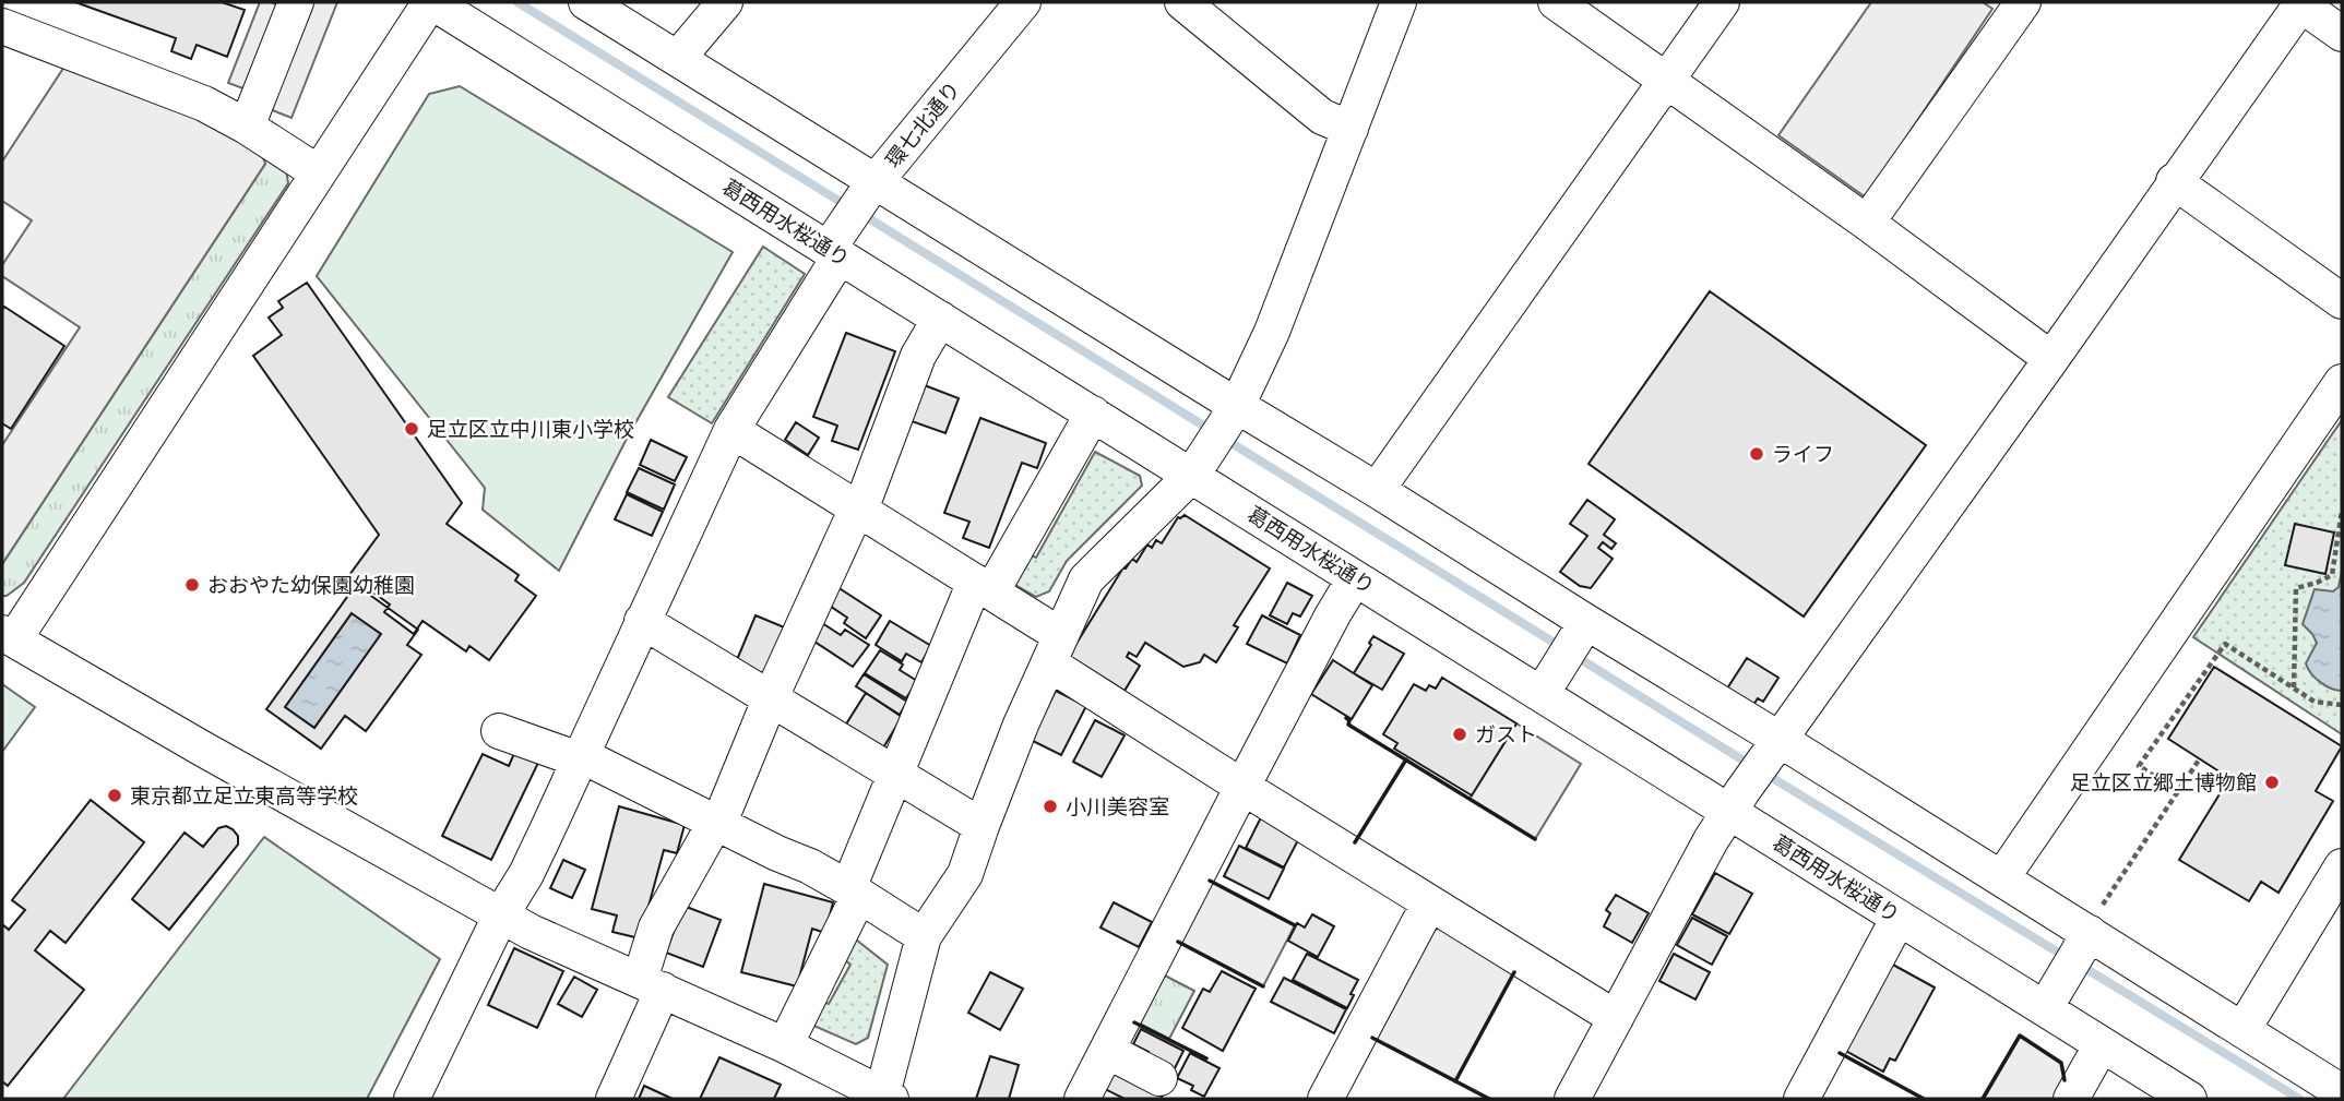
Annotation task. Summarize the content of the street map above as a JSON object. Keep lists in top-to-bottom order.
{
  "streets": {
    "street": ["環七北通り", "葛西用水桜通り"]
  },
  "crossings": [
    ["環七北通り", "葛西用水桜通り"]
  ],
  "places": [
    "足立区立中川東小学校",
    "ライフ",
    "おおやた幼保園幼稚園",
    "ガスト",
    "足立区立郷土博物館",
    "東京都立足立東高等学校",
    "小川美容室"
  ]
}
